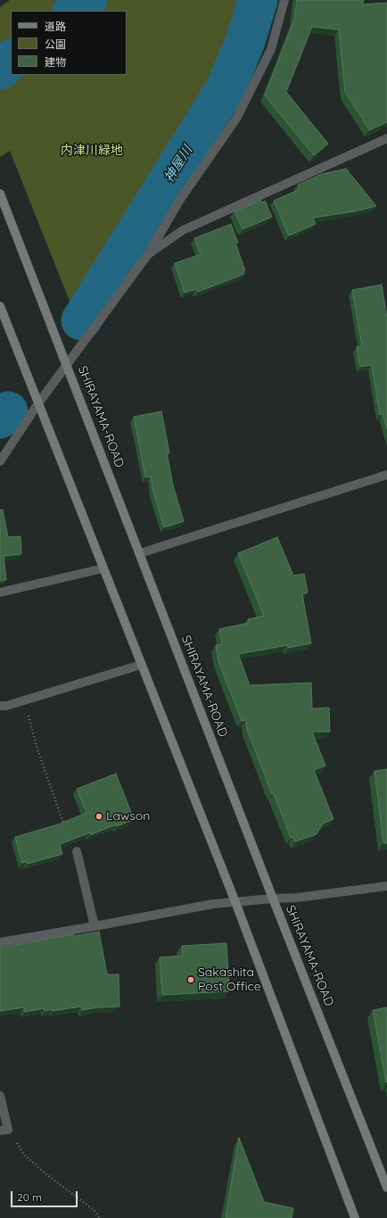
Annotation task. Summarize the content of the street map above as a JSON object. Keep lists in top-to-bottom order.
{
  "streets": {
    "street": ["SHIRAYAMA-ROAD"]
  },
  "water": ["神屋川"],
  "parks": ["内津川緑地"],
  "places": ["Lawson", "Sakashita Post Office"],
  "legend": ["道路", "公園", "建物"],
  "scale_bar": "20 m"
}
